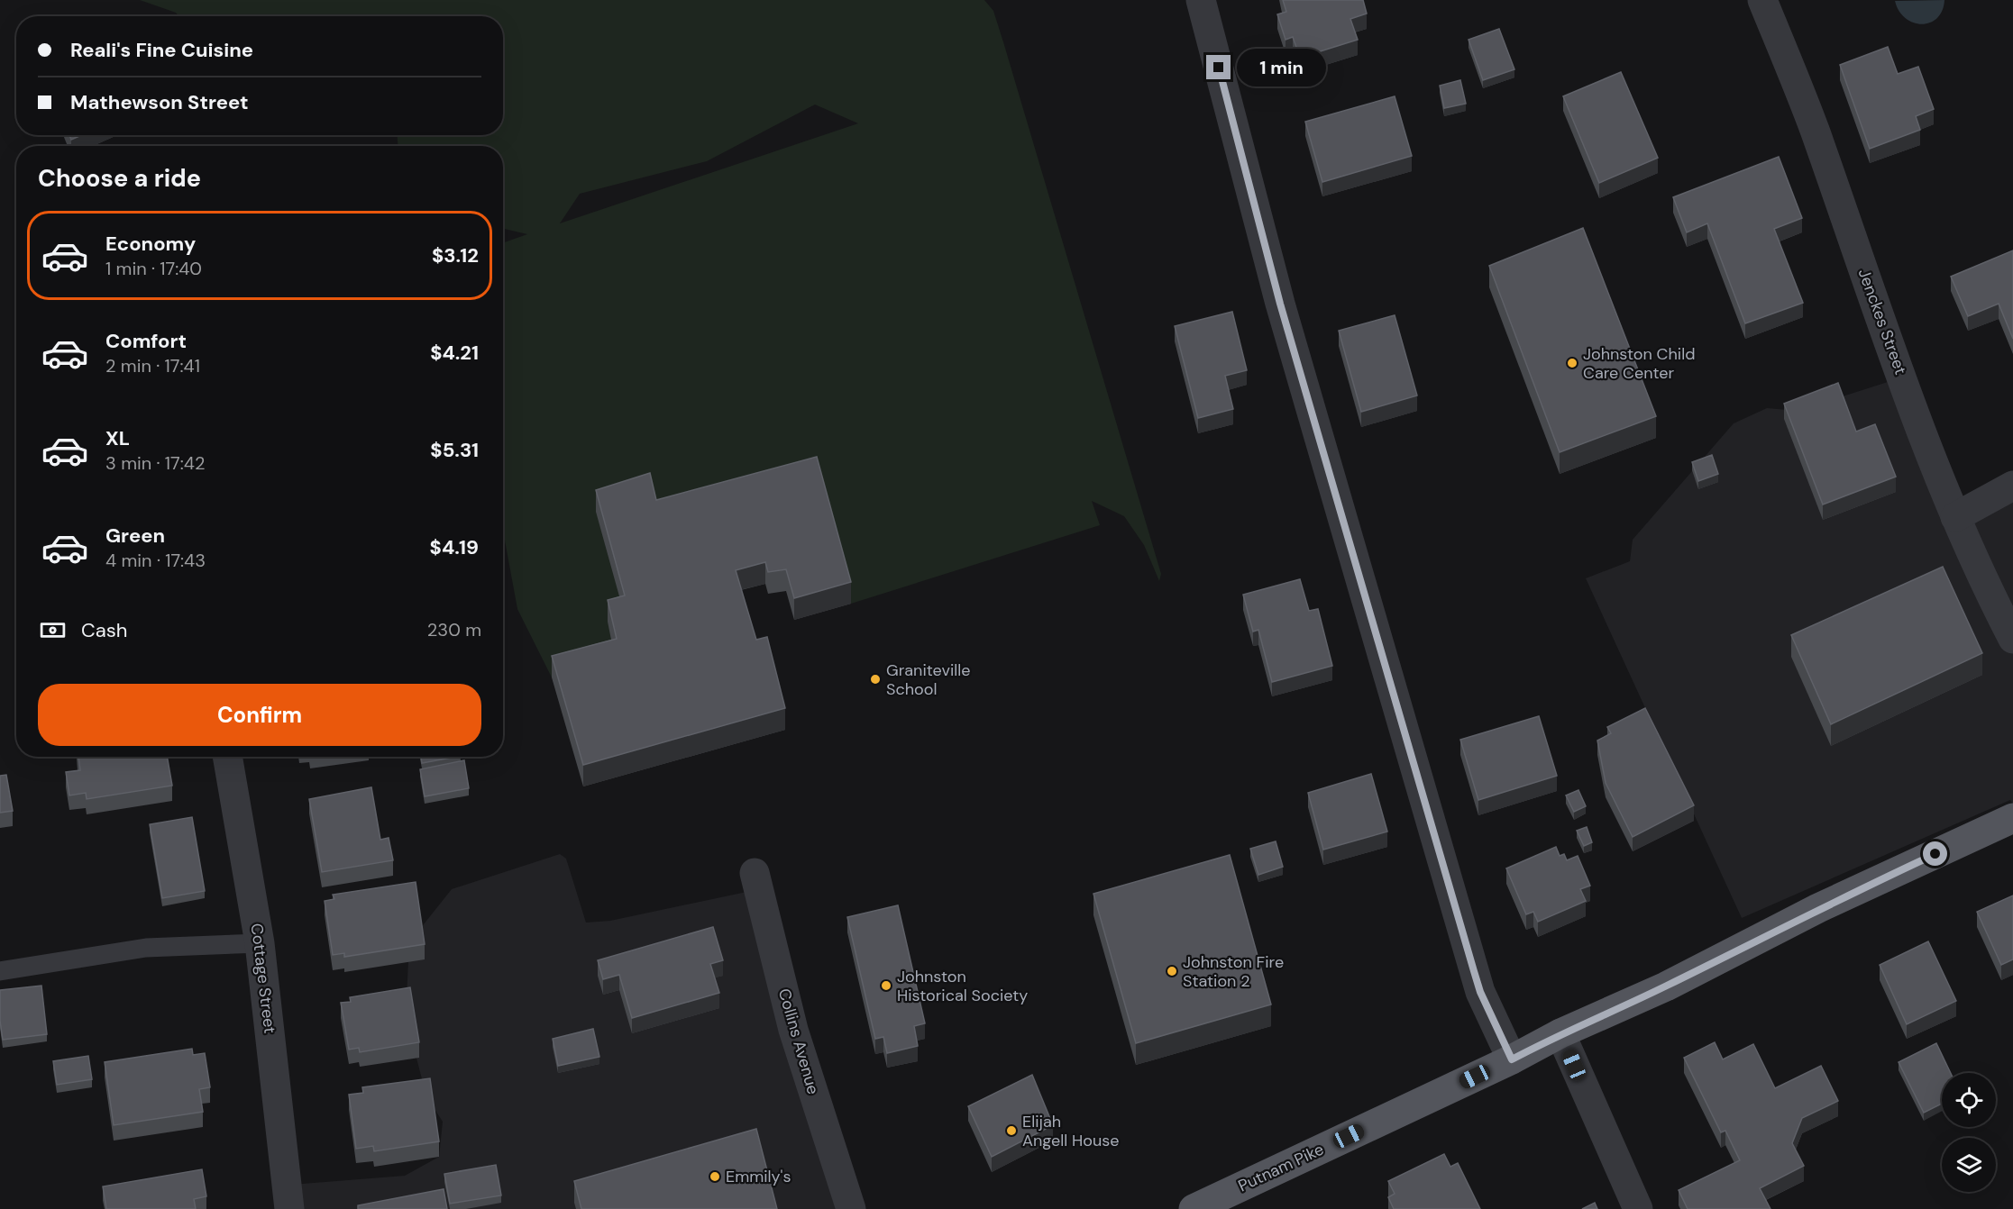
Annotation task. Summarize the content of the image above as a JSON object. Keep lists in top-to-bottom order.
{
  "streets": {
    "main road": ["Putnam Pike"],
    "street": ["Jenckes Street", "Cottage Street", "Collins Avenue"]
  },
  "places": [
    "Johnston Child Care Center",
    "Graniteville School",
    "Johnston Fire Station 2",
    "Johnston Historical Society",
    "Elijah Angell House",
    "Emmily's"
  ],
  "page": {
    "banner": ["Reali's Fine Cuisine", "Mathewson Street"],
    "bubble": "1 min",
    "heading": "Choose a ride",
    "list": [
      {
        "name": "Economy",
        "note": "1 min · 17:40",
        "value": "$3.12"
      },
      {
        "name": "Comfort",
        "note": "2 min · 17:41",
        "value": "$4.21"
      },
      {
        "name": "XL",
        "note": "3 min · 17:42",
        "value": "$5.31"
      },
      {
        "name": "Green",
        "note": "4 min · 17:43",
        "value": "$4.19"
      }
    ],
    "pay": ["Cash", "230 m"],
    "buttons": "Confirm"
  }
}
